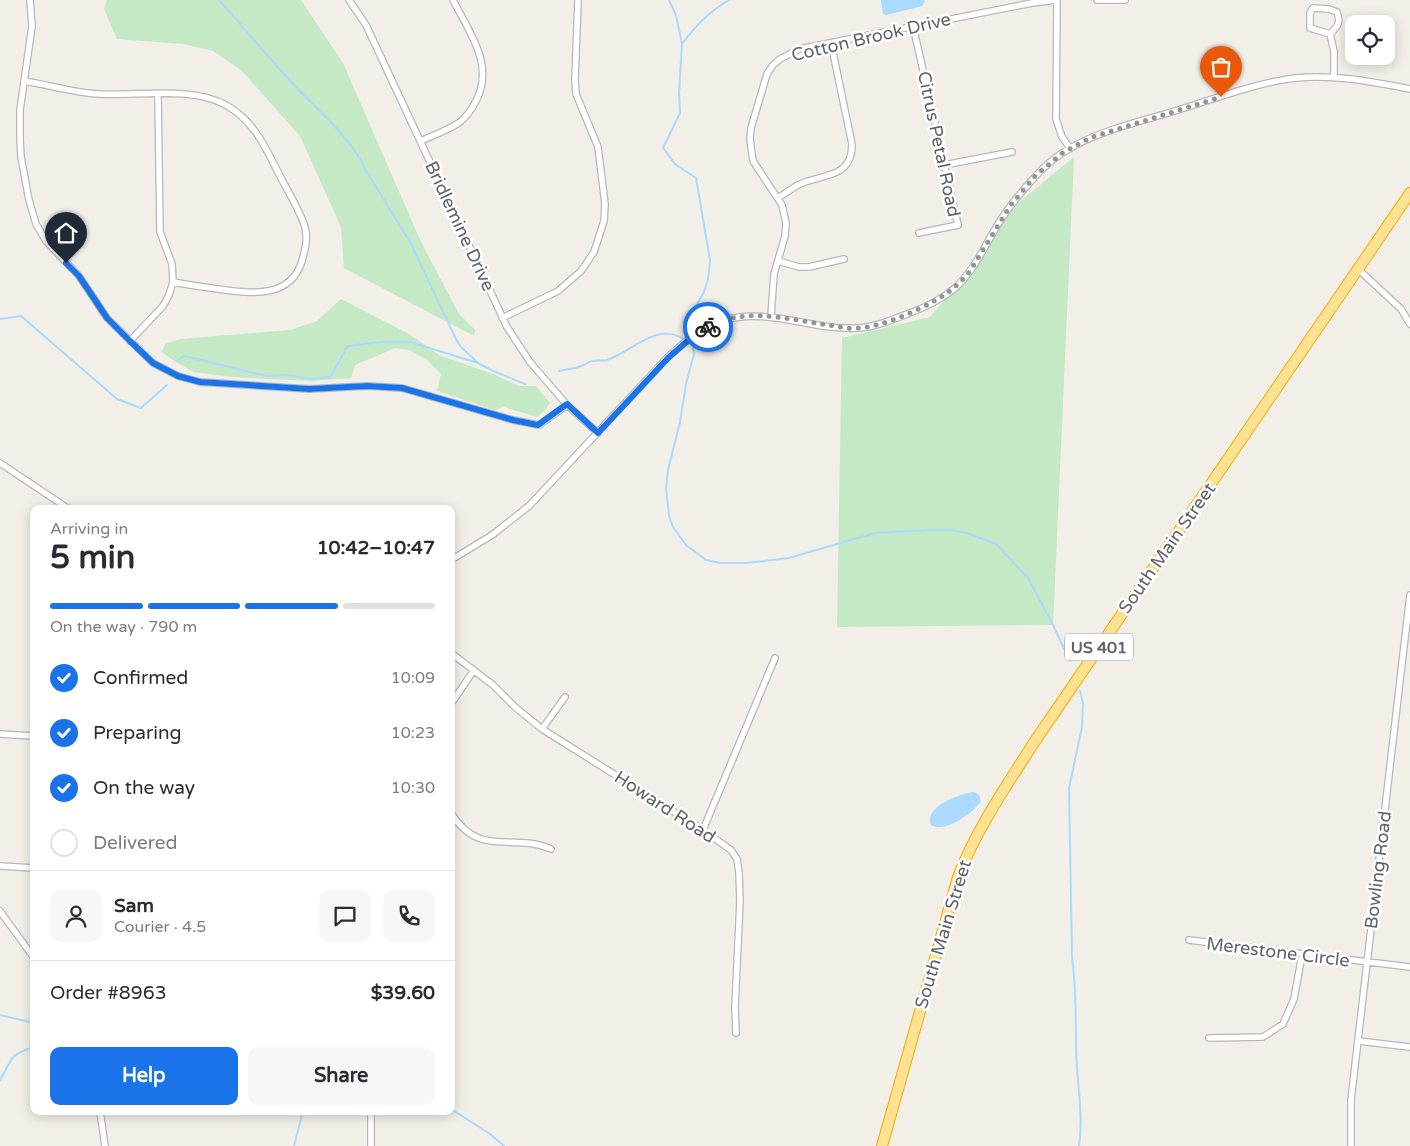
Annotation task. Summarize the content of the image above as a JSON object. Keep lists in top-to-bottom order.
{
  "streets": {
    "highway": ["South Main Street", "US 401"],
    "street": [
      "Cotton Brook Drive",
      "Citrus Petal Road",
      "Bridlemine Drive",
      "Howard Road",
      "Bowling Road",
      "Merestone Circle"
    ]
  },
  "crossings": [
    ["Cotton Brook Drive", "Citrus Petal Road"],
    ["Bowling Road", "Merestone Circle"]
  ],
  "page": {
    "heading": ["5 min", "Arriving in", "10:42–10:47"],
    "panel": [
      "Sam",
      "Courier · 4.5",
      "Order #8963",
      "$39.60"
    ],
    "bar": "On the way · 790 m",
    "list": [
      ["Confirmed", "10:09"],
      ["Preparing", "10:23"],
      ["On the way", "10:30"],
      "Delivered"
    ],
    "buttons": ["Help", "Share"]
  }
}
